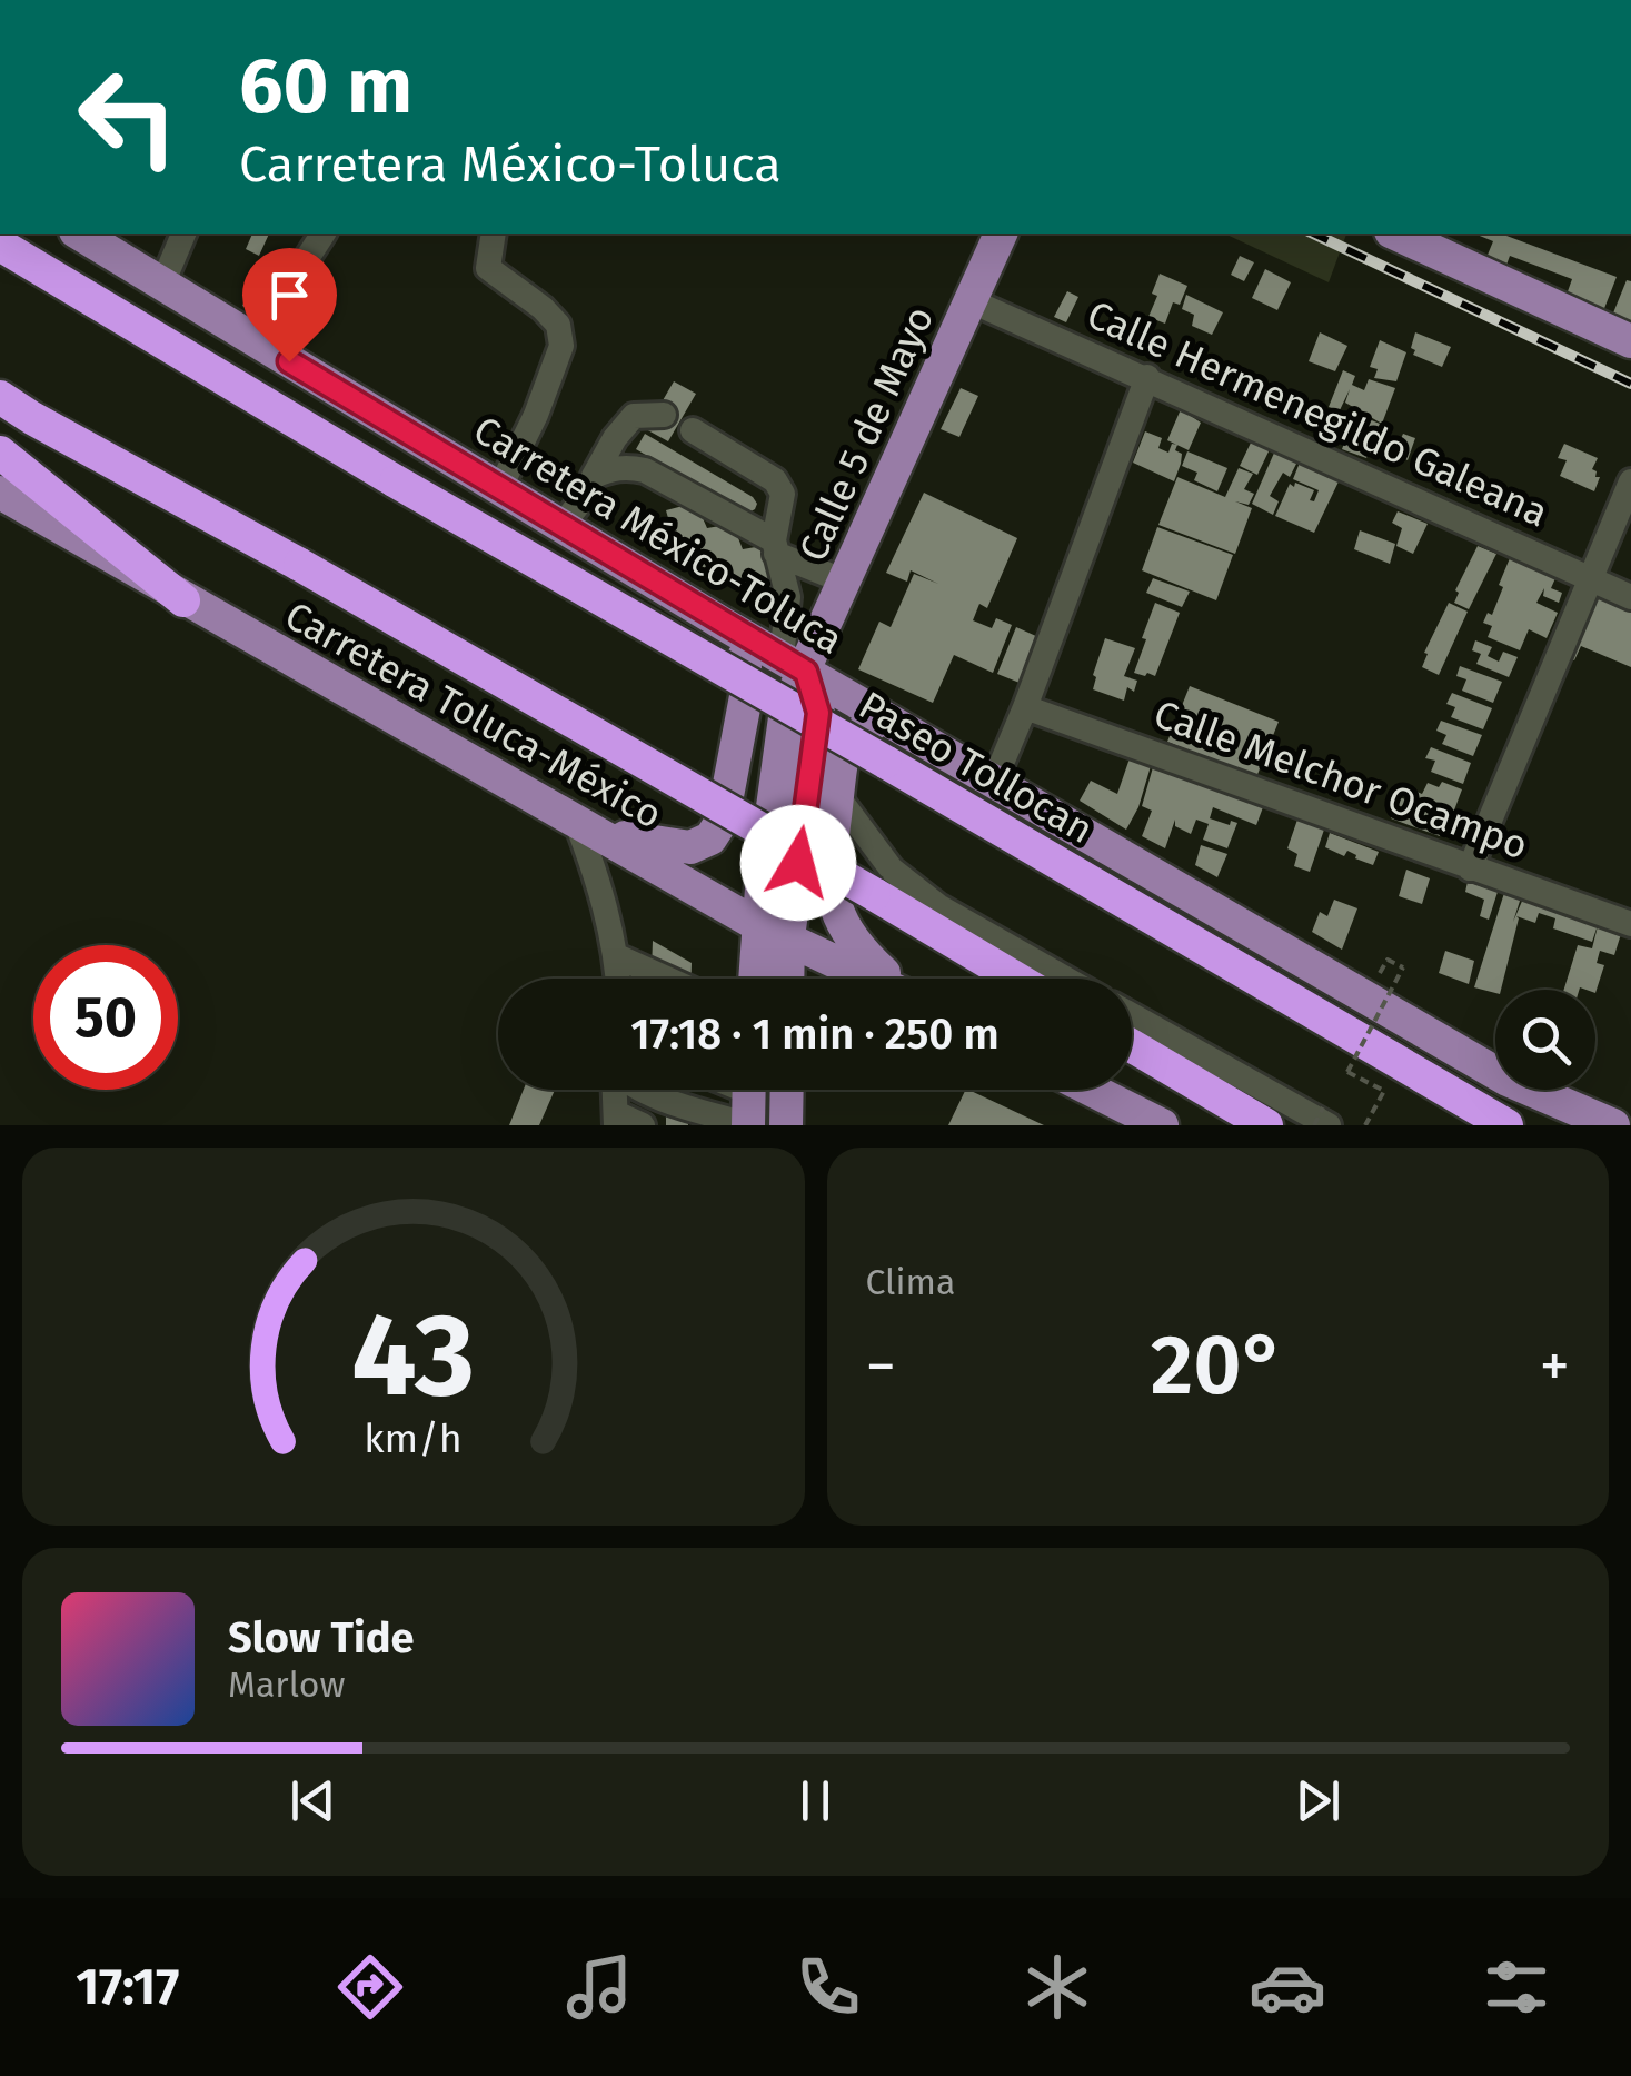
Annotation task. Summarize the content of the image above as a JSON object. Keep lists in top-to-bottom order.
{
  "streets": {
    "highway": ["Paseo Tollocan"],
    "main road": ["Calle 5 de Mayo", "Carretera México-Toluca", "Carretera Toluca-México"],
    "street": ["Calle Hermenegildo Galeana", "Calle Melchor Ocampo"]
  },
  "crossings": [
    ["Calle Hermenegildo Galeana", "Calle 5 de Mayo"],
    ["Calle 5 de Mayo", "Carretera México-Toluca"],
    ["Calle 5 de Mayo", "Carretera Toluca-México"]
  ],
  "page": {
    "turn": ["60 m", "Carretera México-Toluca"],
    "limit": "50",
    "trip": "17:18 · 1 min · 250 m",
    "tile": "Clima",
    "heat": ["−", "20°", "+"],
    "song": ["Slow Tide", "Marlow"],
    "tabs": "17:17",
    "gauge": ["43", "km/h"]
  }
}
